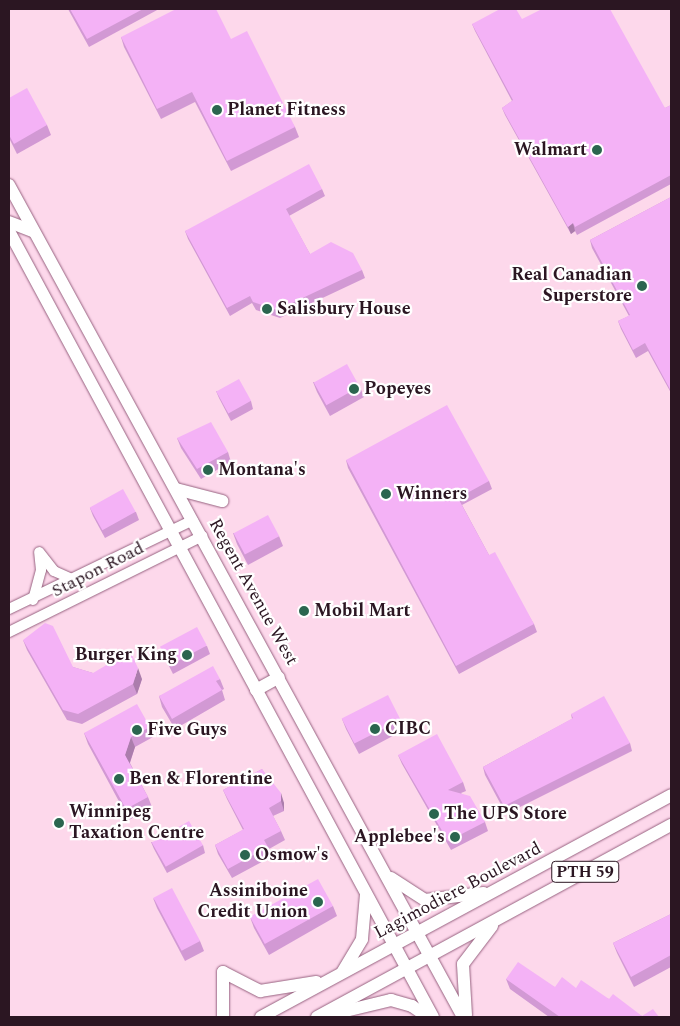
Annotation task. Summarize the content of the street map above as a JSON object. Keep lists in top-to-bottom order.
{
  "streets": {
    "main road": ["Regent Avenue West", "PTH 59", "Lagimodiere Boulevard"],
    "street": ["Stapon Road"]
  },
  "crossings": [
    ["Stapon Road", "Regent Avenue West"],
    ["Regent Avenue West", "PTH 59"],
    ["Regent Avenue West", "Lagimodiere Boulevard"]
  ],
  "places": [
    "Planet Fitness",
    "Walmart",
    "Real Canadian Superstore",
    "Salisbury House",
    "Popeyes",
    "Montana's",
    "Winners",
    "Mobil Mart",
    "Burger King",
    "CIBC",
    "Five Guys",
    "Ben & Florentine",
    "The UPS Store",
    "Winnipeg Taxation Centre",
    "Applebee's",
    "Osmow's",
    "Assiniboine Credit Union"
  ]
}
